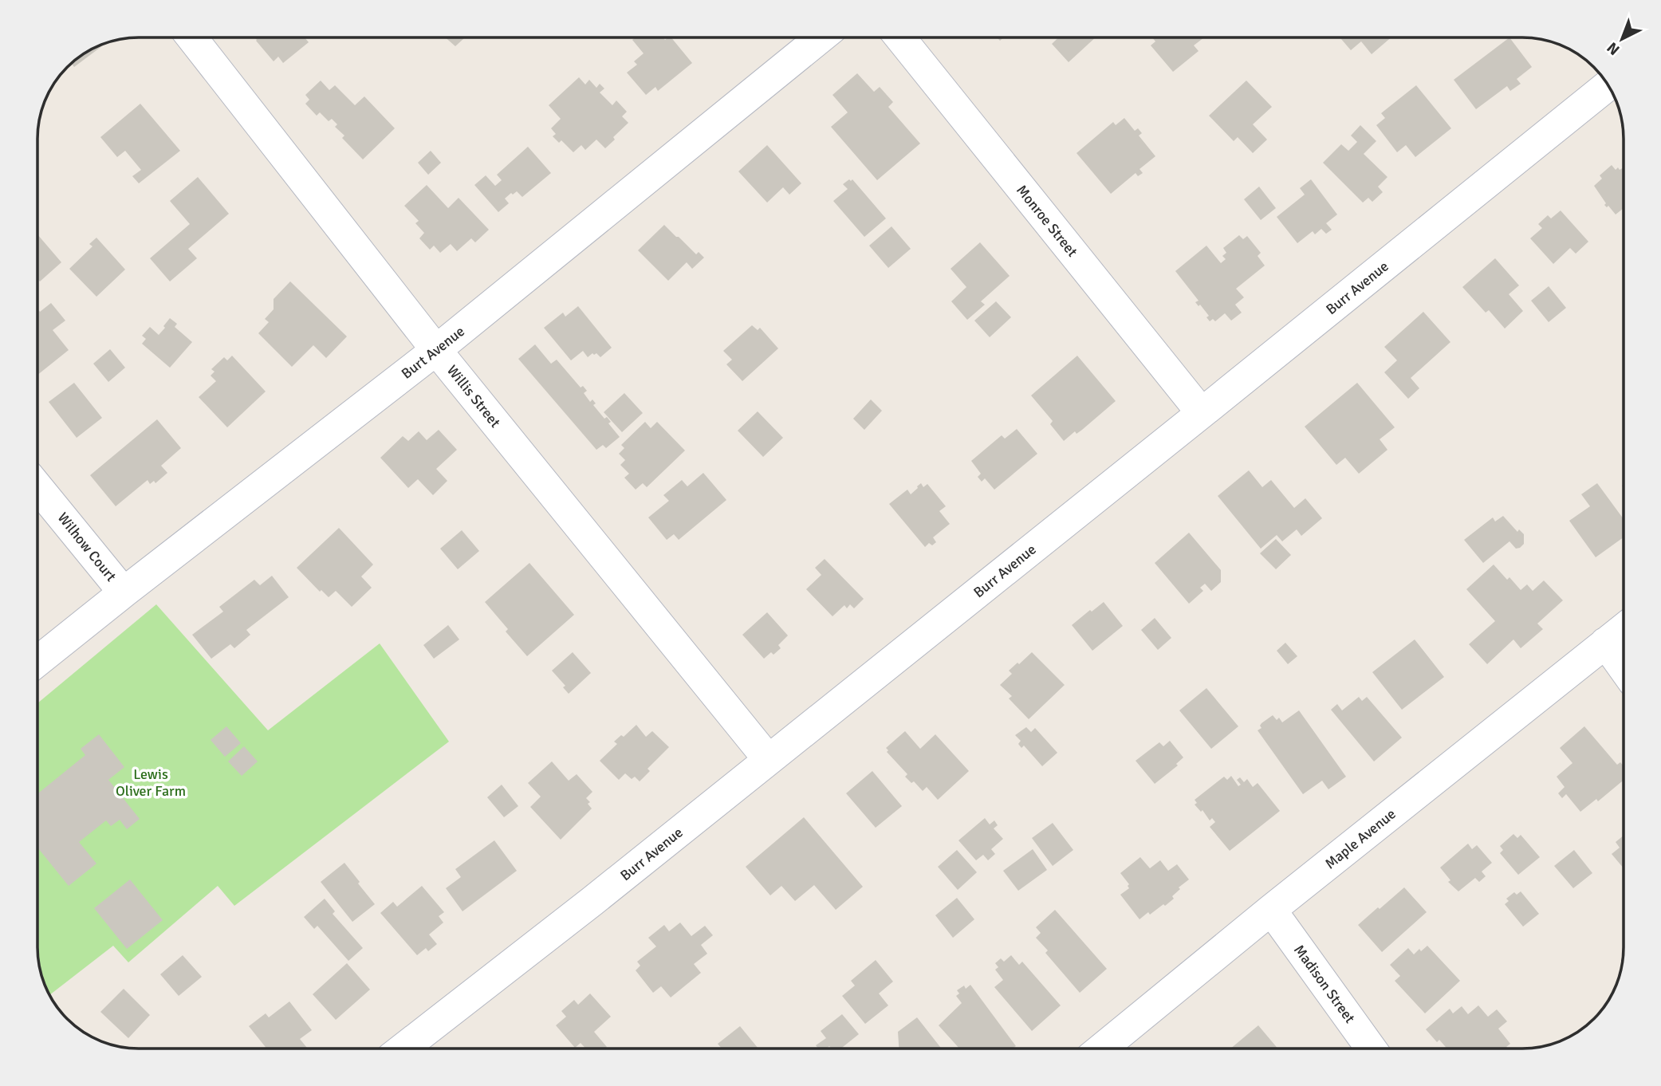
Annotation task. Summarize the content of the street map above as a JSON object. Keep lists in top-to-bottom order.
{
  "streets": {
    "street": [
      "Monroe Street",
      "Burr Avenue",
      "Burt Avenue",
      "Willis Street",
      "Wilhow Court",
      "Maple Avenue",
      "Madison Street"
    ]
  },
  "crossings": [
    ["Monroe Street", "Burr Avenue"],
    ["Burr Avenue", "Willis Street"],
    ["Burt Avenue", "Willis Street"],
    ["Burt Avenue", "Wilhow Court"],
    ["Maple Avenue", "Madison Street"]
  ],
  "parks": ["Lewis Oliver Farm"],
  "north": "bottom left"
}
